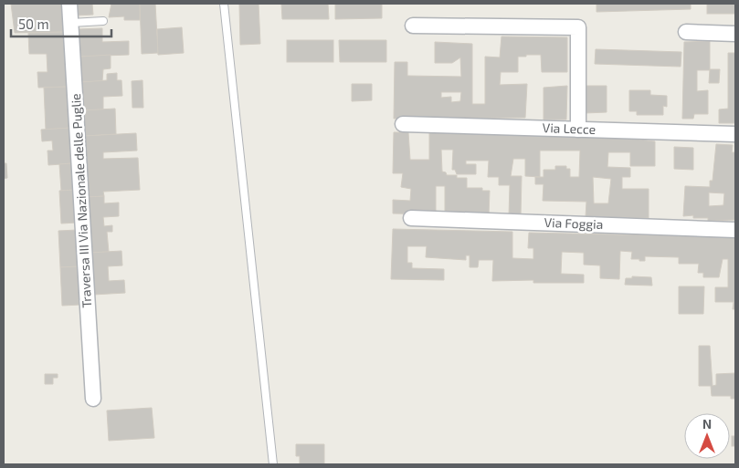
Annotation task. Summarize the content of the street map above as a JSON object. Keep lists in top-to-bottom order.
{
  "streets": {
    "street": ["Via Lecce", "Traversa III Via Nazionale delle Puglie", "Via Foggia"]
  },
  "scale_bar": "50 m",
  "north": "top"
}
